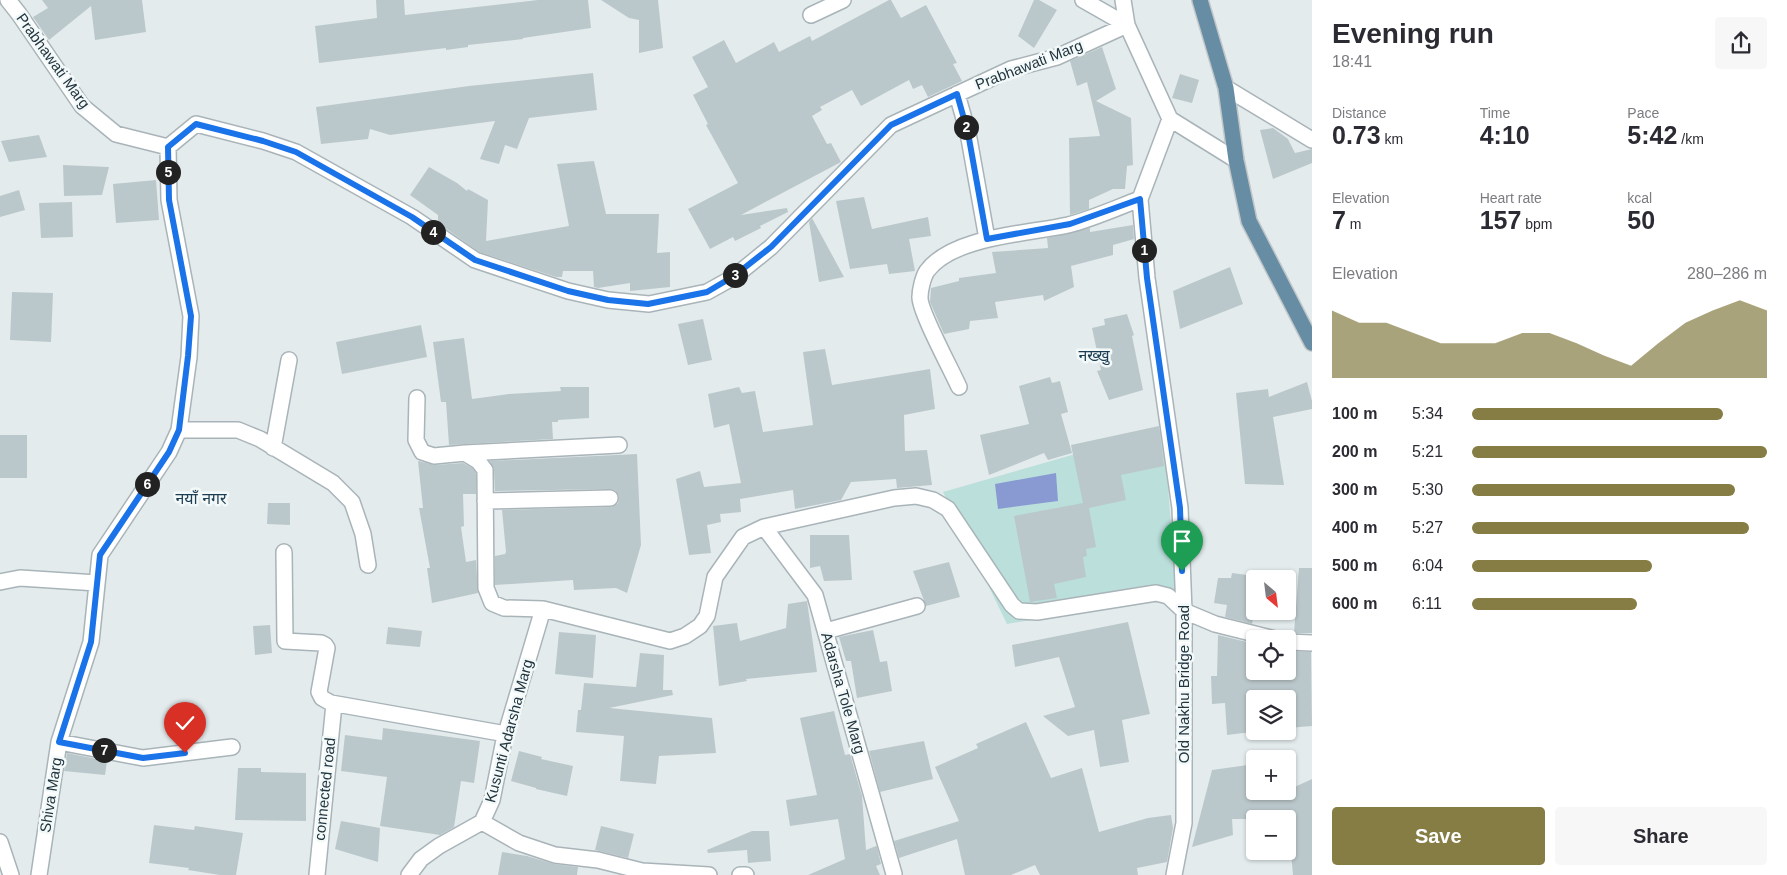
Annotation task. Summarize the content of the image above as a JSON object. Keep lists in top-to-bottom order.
{
  "streets": {
    "street": [
      "Prabhawati Marg",
      "Old Nakhu Bridge Road",
      "Adarsha Tole Marg",
      "Kusunti Adarsha Marg",
      "connected road",
      "Shiva Marg"
    ]
  },
  "crossings": [
    ["Prabhawati Marg", "Shiva Marg"]
  ],
  "districts": ["नख्खु", "नयाँ नगर"],
  "north": "bottom right",
  "page": {
    "heading": ["Evening run", "18:41"],
    "stats": [
      ["Distance", "0.73 km"],
      ["Time", "4:10"],
      ["Pace", "5:42 /km"],
      ["Elevation", "7 m"],
      ["Heart rate", "157 bpm"],
      ["kcal", "50"]
    ],
    "pins": [
      "2",
      "5",
      "4",
      "1",
      "3",
      "6",
      "7"
    ],
    "chart": ["Elevation", "280–286 m"],
    "list": [
      {
        "name": "100 m",
        "note": "5:34"
      },
      {
        "name": "200 m",
        "note": "5:21"
      },
      {
        "name": "300 m",
        "note": "5:30"
      },
      {
        "name": "400 m",
        "note": "5:27"
      },
      {
        "name": "500 m",
        "note": "6:04"
      },
      {
        "name": "600 m",
        "note": "6:11"
      }
    ],
    "map_buttons": ["+", "−"],
    "buttons": ["Save", "Share"]
  }
}
